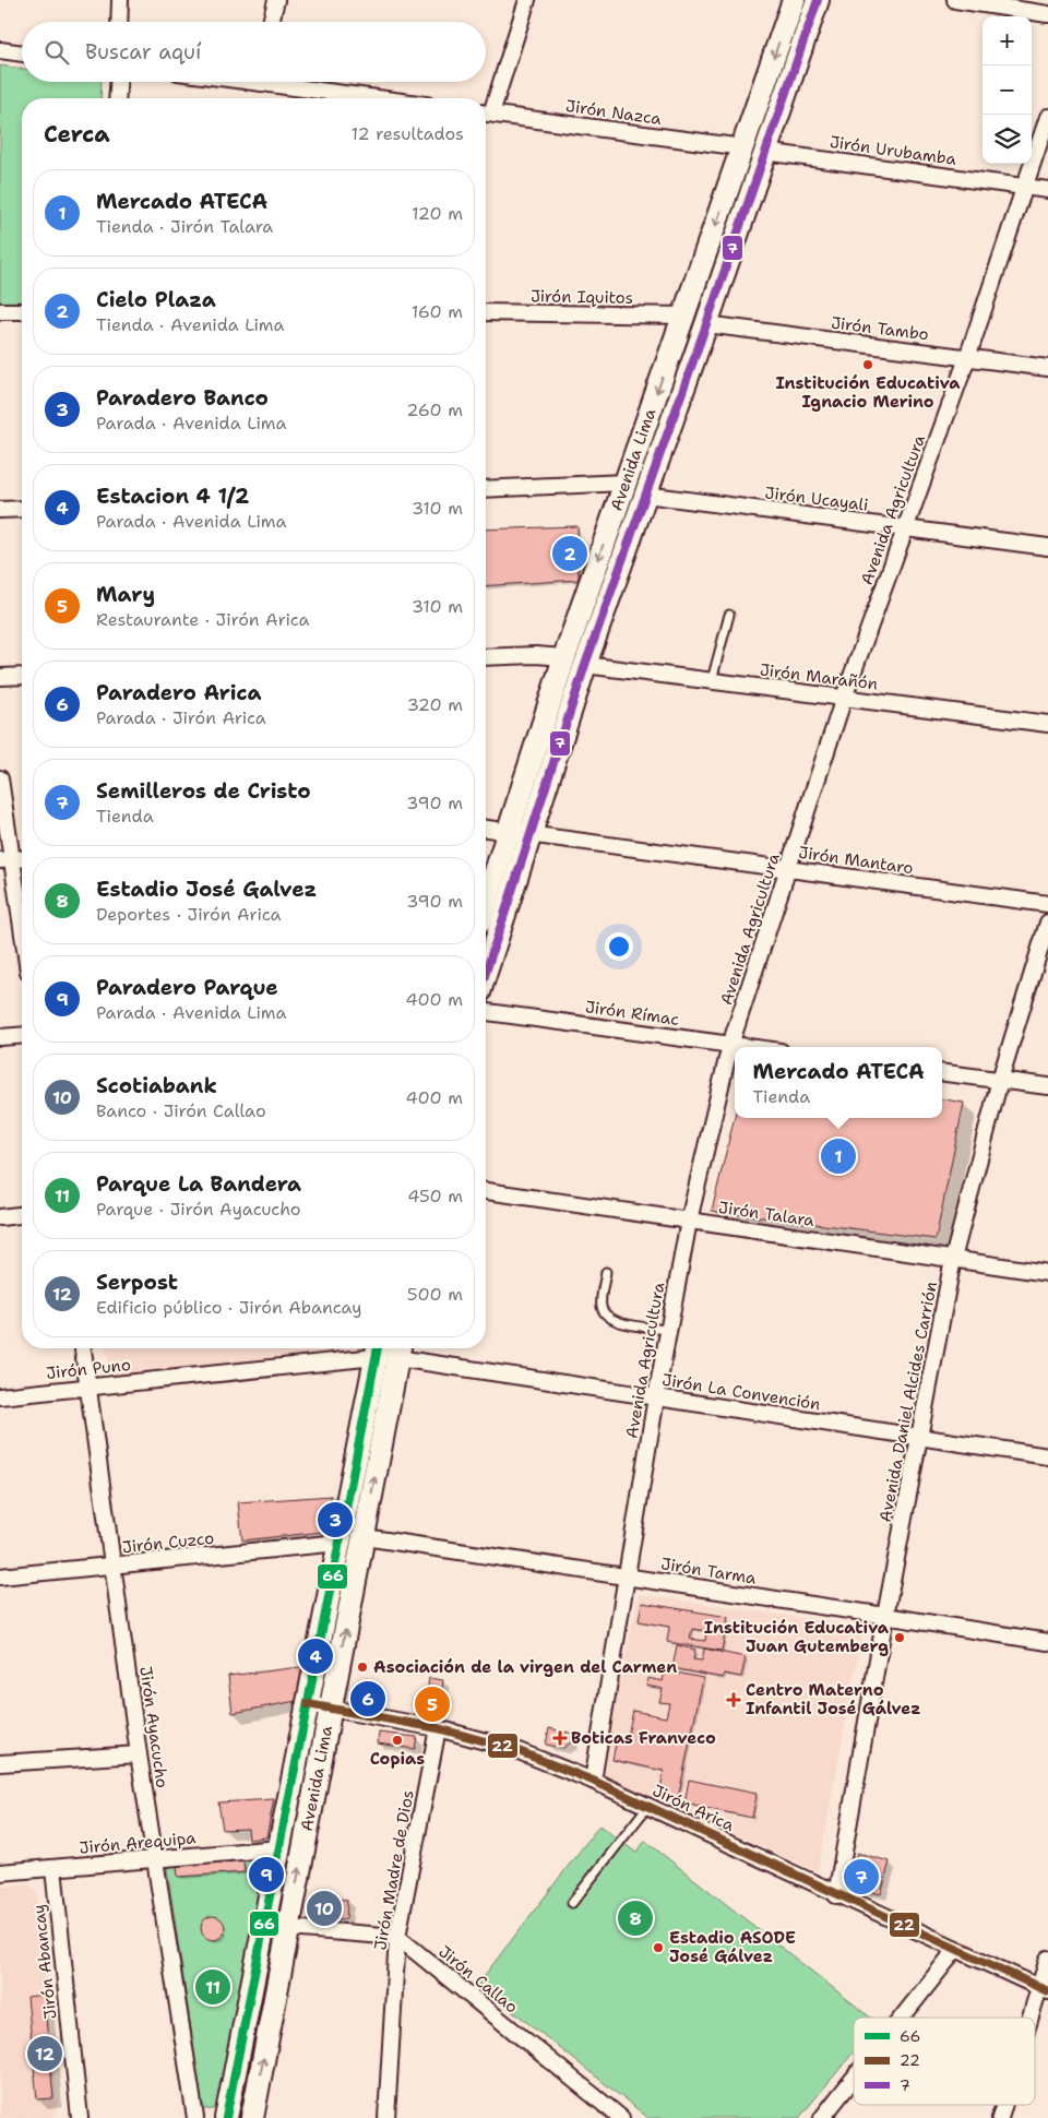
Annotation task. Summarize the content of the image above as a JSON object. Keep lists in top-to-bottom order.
{
  "streets": {
    "main road": ["Avenida Lima"],
    "street": [
      "Jirón Nazca",
      "Jirón Urubamba",
      "Jirón Iquitos",
      "Jirón Tambo",
      "Jirón Ucayali",
      "Avenida Agricultura",
      "Jirón Marañón",
      "Jirón Mantaro",
      "Jirón Rímac",
      "Jirón Talara",
      "Jirón Puno",
      "Jirón La Convención",
      "Avenida Daniel Alcides Carrión",
      "Jirón Cuzco",
      "Jirón Tarma",
      "Jirón Ayacucho",
      "Jirón Arica",
      "Jirón Arequipa",
      "Jirón Madre de Dios",
      "Jirón Abancay",
      "Jirón Callao"
    ]
  },
  "crossings": [
    ["Jirón Nazca", "Avenida Lima"],
    ["Jirón Urubamba", "Avenida Lima"],
    ["Jirón Urubamba", "Avenida Agricultura"],
    ["Jirón Iquitos", "Avenida Lima"],
    ["Jirón Tambo", "Avenida Lima"],
    ["Jirón Tambo", "Avenida Agricultura"],
    ["Avenida Lima", "Jirón Ucayali"],
    ["Avenida Lima", "Jirón Marañón"],
    ["Avenida Lima", "Jirón Mantaro"],
    ["Avenida Lima", "Jirón Puno"],
    ["Avenida Lima", "Jirón La Convención"],
    ["Avenida Lima", "Jirón Cuzco"],
    ["Avenida Lima", "Jirón Tarma"],
    ["Avenida Lima", "Jirón Arica"],
    ["Avenida Lima", "Jirón Arequipa"],
    ["Jirón Ucayali", "Avenida Agricultura"],
    ["Avenida Agricultura", "Jirón Marañón"],
    ["Avenida Agricultura", "Jirón Mantaro"],
    ["Avenida Agricultura", "Jirón Rímac"],
    ["Avenida Agricultura", "Jirón Talara"],
    ["Avenida Agricultura", "Jirón La Convención"],
    ["Avenida Agricultura", "Jirón Tarma"],
    ["Avenida Agricultura", "Jirón Arica"],
    ["Jirón Talara", "Avenida Daniel Alcides Carrión"],
    ["Jirón Puno", "Jirón La Convención"],
    ["Jirón Puno", "Jirón Ayacucho"],
    ["Jirón La Convención", "Avenida Daniel Alcides Carrión"],
    ["Avenida Daniel Alcides Carrión", "Jirón Tarma"],
    ["Avenida Daniel Alcides Carrión", "Jirón Arica"],
    ["Jirón Cuzco", "Jirón Ayacucho"],
    ["Jirón Ayacucho", "Jirón Arequipa"],
    ["Jirón Arica", "Jirón Madre de Dios"],
    ["Jirón Arequipa", "Jirón Abancay"],
    ["Jirón Madre de Dios", "Jirón Callao"]
  ],
  "places": {
    "other": [
      "Institución Educativa Ignacio Merino",
      "Institución Educativa Juan Gutemberg",
      "Asociación de la virgen del Carmen",
      "Copias",
      "Estadio ASODE José Gálvez"
    ],
    "health": ["Centro Materno Infantil José Gálvez", "Boticas Franveco"]
  },
  "lines": ["transit line 7", "transit line 66", "transit line 22"],
  "legend": ["66", "22", "7"],
  "page": {
    "map_buttons": ["+", "−"],
    "search": "Buscar aquí",
    "heading": ["Cerca", "12 resultados"],
    "list": [
      {
        "mark": "1",
        "name": "Mercado ATECA",
        "note": "Tienda · Jirón Talara",
        "value": "120 m"
      },
      {
        "mark": "2",
        "name": "Cielo Plaza",
        "note": "Tienda · Avenida Lima",
        "value": "160 m"
      },
      {
        "mark": "3",
        "name": "Paradero Banco",
        "note": "Parada · Avenida Lima",
        "value": "260 m"
      },
      {
        "mark": "4",
        "name": "Estacion 4 1/2",
        "note": "Parada · Avenida Lima",
        "value": "310 m"
      },
      {
        "mark": "5",
        "name": "Mary",
        "note": "Restaurante · Jirón Arica",
        "value": "310 m"
      },
      {
        "mark": "6",
        "name": "Paradero Arica",
        "note": "Parada · Jirón Arica",
        "value": "320 m"
      },
      {
        "mark": "7",
        "name": "Semilleros de Cristo",
        "note": "Tienda",
        "value": "390 m"
      },
      {
        "mark": "8",
        "name": "Estadio José Galvez",
        "note": "Deportes · Jirón Arica",
        "value": "390 m"
      },
      {
        "mark": "9",
        "name": "Paradero Parque",
        "note": "Parada · Avenida Lima",
        "value": "400 m"
      },
      {
        "mark": "10",
        "name": "Scotiabank",
        "note": "Banco · Jirón Callao",
        "value": "400 m"
      },
      {
        "mark": "11",
        "name": "Parque La Bandera",
        "note": "Parque · Jirón Ayacucho",
        "value": "450 m"
      },
      {
        "mark": "12",
        "name": "Serpost",
        "note": "Edificio público · Jirón Abancay",
        "value": "500 m"
      }
    ],
    "pins": [
      "2",
      "1",
      "3",
      "4",
      "6",
      "5",
      "9",
      "7",
      "10",
      "8",
      "11",
      "12"
    ],
    "popup": ["Mercado ATECA", "Tienda"]
  }
}
